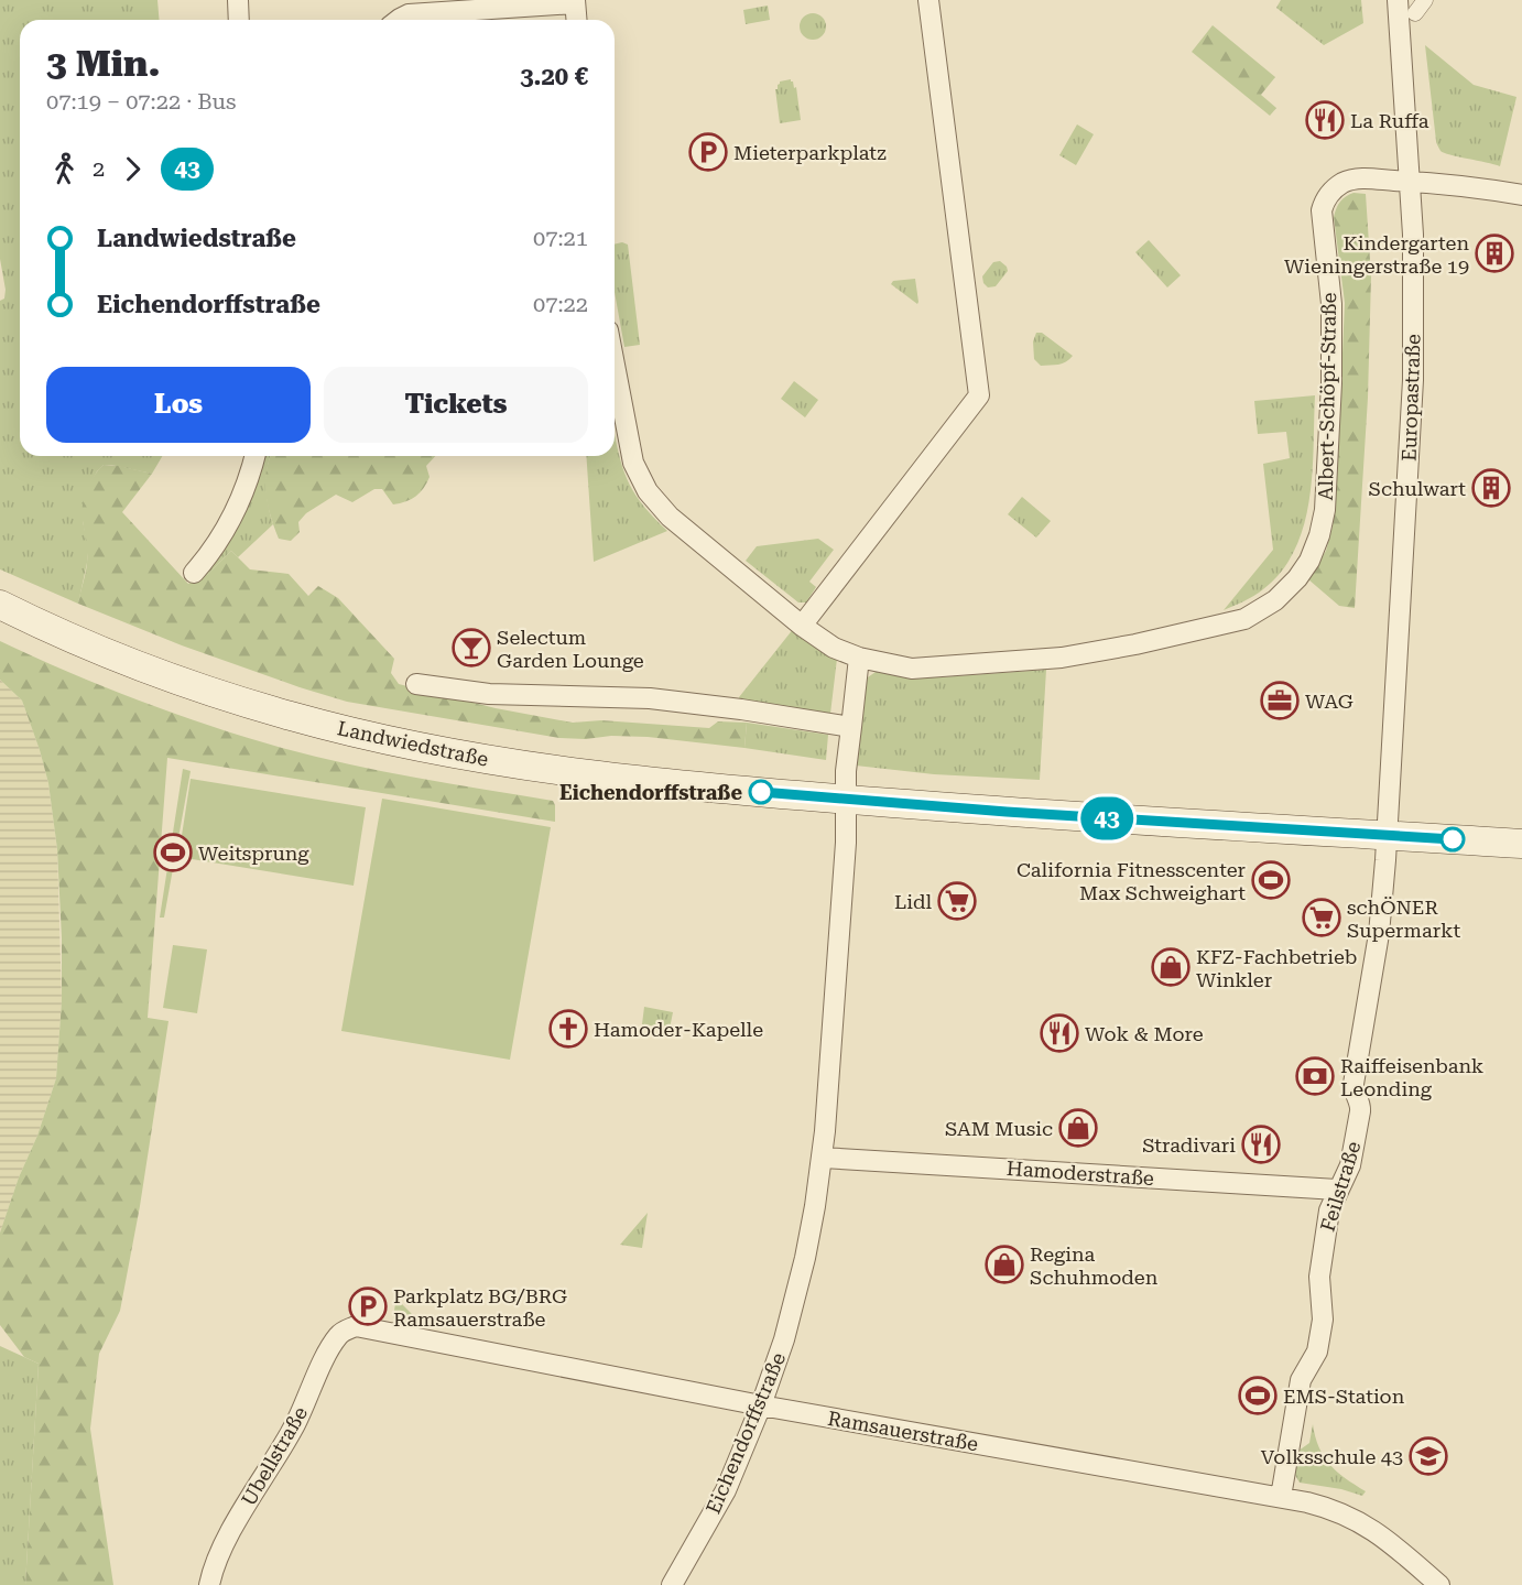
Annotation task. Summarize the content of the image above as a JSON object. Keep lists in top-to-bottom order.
{
  "streets": {
    "main road": ["Landwiedstraße"],
    "street": [
      "Albert-Schöpf-Straße",
      "Europastraße",
      "Hamoderstraße",
      "Feilstraße",
      "Ramsauerstraße",
      "Eichendorffstraße",
      "Ubellstraße"
    ]
  },
  "crossings": [
    ["Albert-Schöpf-Straße", "Europastraße"],
    ["Europastraße", "Landwiedstraße"],
    ["Europastraße", "Feilstraße"],
    ["Landwiedstraße", "Feilstraße"],
    ["Landwiedstraße", "Eichendorffstraße"],
    ["Hamoderstraße", "Feilstraße"],
    ["Hamoderstraße", "Eichendorffstraße"],
    ["Feilstraße", "Ramsauerstraße"],
    ["Ramsauerstraße", "Eichendorffstraße"],
    ["Ramsauerstraße", "Ubellstraße"]
  ],
  "places": {
    "restaurant": ["La Ruffa", "Wok & More", "Stradivari"],
    "parking": ["Mieterparkplatz", "Parkplatz BG/BRG Ramsauerstraße"],
    "building": ["Kindergarten Wieningerstraße 19", "Schulwart"],
    "bar": ["Selectum Garden Lounge"],
    "office": ["WAG"],
    "other": ["Eichendorffstraße"],
    "sports": ["Weitsprung", "California Fitnesscenter Max Schweighart", "EMS-Station"],
    "supermarket": ["Lidl", "schÖNER Supermarkt"],
    "shop": ["KFZ-Fachbetrieb Winkler", "SAM Music", "Regina Schuhmoden"],
    "church": ["Hamoder-Kapelle"],
    "bank": ["Raiffeisenbank Leonding"],
    "school or university": ["Volksschule 43"]
  },
  "lines": ["bus line 43"],
  "page": {
    "on_map": "43",
    "heading": ["3 Min.", "07:19 – 07:22 · Bus", "3.20 €"],
    "legs": ["2", "43"],
    "list": [
      {
        "name": "Landwiedstraße",
        "value": "07:21"
      },
      {
        "name": "Eichendorffstraße",
        "value": "07:22"
      }
    ],
    "buttons": ["Los", "Tickets"]
  }
}
